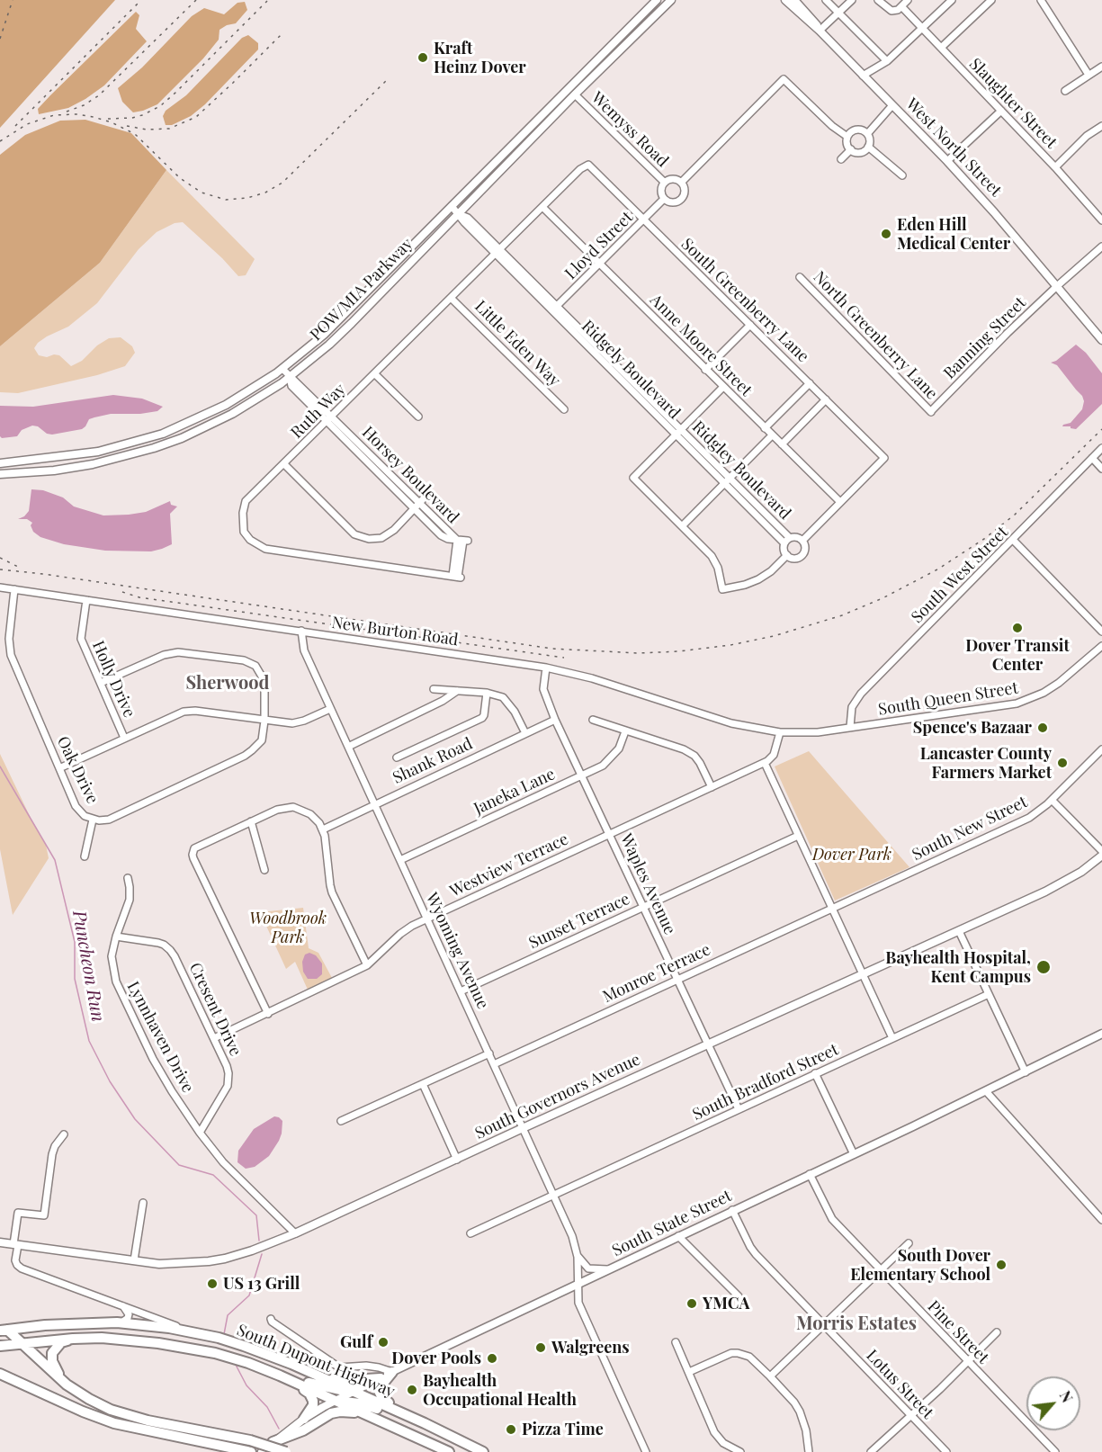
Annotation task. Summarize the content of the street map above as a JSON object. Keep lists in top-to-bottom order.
{
  "streets": {
    "highway": ["South Dupont Highway"],
    "main road": [
      "West North Street",
      "POW/MIA Parkway",
      "South Governors Avenue",
      "South State Street"
    ],
    "street": [
      "Slaughter Street",
      "Wemyss Road",
      "Lloyd Street",
      "South Greenberry Lane",
      "North Greenberry Lane",
      "Banning Street",
      "Little Eden Way",
      "Anne Moore Street",
      "Ridgely Boulevard",
      "Ruth Way",
      "Ridgley Boulevard",
      "Horsey Boulevard",
      "South West Street",
      "New Burton Road",
      "Holly Drive",
      "South Queen Street",
      "Shank Road",
      "Oak Drive",
      "Janeka Lane",
      "South New Street",
      "Westview Terrace",
      "Waples Avenue",
      "Sunset Terrace",
      "Wyoming Avenue",
      "Monroe Terrace",
      "Cresent Drive",
      "Lynnhaven Drive",
      "South Bradford Street",
      "Pine Street",
      "Lotus Street"
    ]
  },
  "crossings": [
    ["Wemyss Road", "Lloyd Street"],
    ["Wemyss Road", "POW/MIA Parkway"],
    ["West North Street", "Banning Street"],
    ["Lloyd Street", "South Greenberry Lane"],
    ["Lloyd Street", "Anne Moore Street"],
    ["Lloyd Street", "Ridgely Boulevard"],
    ["POW/MIA Parkway", "Ridgely Boulevard"],
    ["POW/MIA Parkway", "Horsey Boulevard"],
    ["South Greenberry Lane", "Anne Moore Street"],
    ["South Greenberry Lane", "Ruth Way"],
    ["North Greenberry Lane", "Banning Street"],
    ["Little Eden Way", "Ruth Way"],
    ["Anne Moore Street", "Ruth Way"],
    ["Ridgely Boulevard", "Ruth Way"],
    ["Ridgely Boulevard", "Ridgley Boulevard"],
    ["Ruth Way", "Horsey Boulevard"],
    ["South West Street", "South Queen Street"],
    ["New Burton Road", "Holly Drive"],
    ["New Burton Road", "South Queen Street"],
    ["New Burton Road", "Oak Drive"],
    ["New Burton Road", "Waples Avenue"],
    ["New Burton Road", "Wyoming Avenue"],
    ["Holly Drive", "Oak Drive"],
    ["Shank Road", "Waples Avenue"],
    ["Shank Road", "Wyoming Avenue"],
    ["Janeka Lane", "Waples Avenue"],
    ["Janeka Lane", "Wyoming Avenue"],
    ["South New Street", "Monroe Terrace"],
    ["Westview Terrace", "Waples Avenue"],
    ["Westview Terrace", "Wyoming Avenue"],
    ["Westview Terrace", "Cresent Drive"],
    ["Waples Avenue", "Sunset Terrace"],
    ["Waples Avenue", "Monroe Terrace"],
    ["Waples Avenue", "South Bradford Street"],
    ["Waples Avenue", "South Governors Avenue"],
    ["Sunset Terrace", "Wyoming Avenue"],
    ["Wyoming Avenue", "Monroe Terrace"],
    ["Wyoming Avenue", "South Bradford Street"],
    ["Wyoming Avenue", "South Governors Avenue"],
    ["Wyoming Avenue", "South State Street"],
    ["Cresent Drive", "Lynnhaven Drive"],
    ["Lynnhaven Drive", "South Governors Avenue"],
    ["South State Street", "Pine Street"],
    ["South State Street", "South Dupont Highway"],
    ["South State Street", "Lotus Street"]
  ],
  "districts": ["Sherwood", "Morris Estates"],
  "water": ["Puncheon Run"],
  "parks": ["Dover Park", "Woodbrook Park"],
  "places": [
    "Kraft Heinz Dover",
    "Eden Hill Medical Center",
    "Dover Transit Center",
    "Spence's Bazaar",
    "Lancaster County Farmers Market",
    "Bayhealth Hospital, Kent Campus",
    "South Dover Elementary School",
    "US 13 Grill",
    "YMCA",
    "Gulf",
    "Walgreens",
    "Dover Pools",
    "Bayhealth Occupational Health",
    "Pizza Time"
  ],
  "north": "top right"
}
